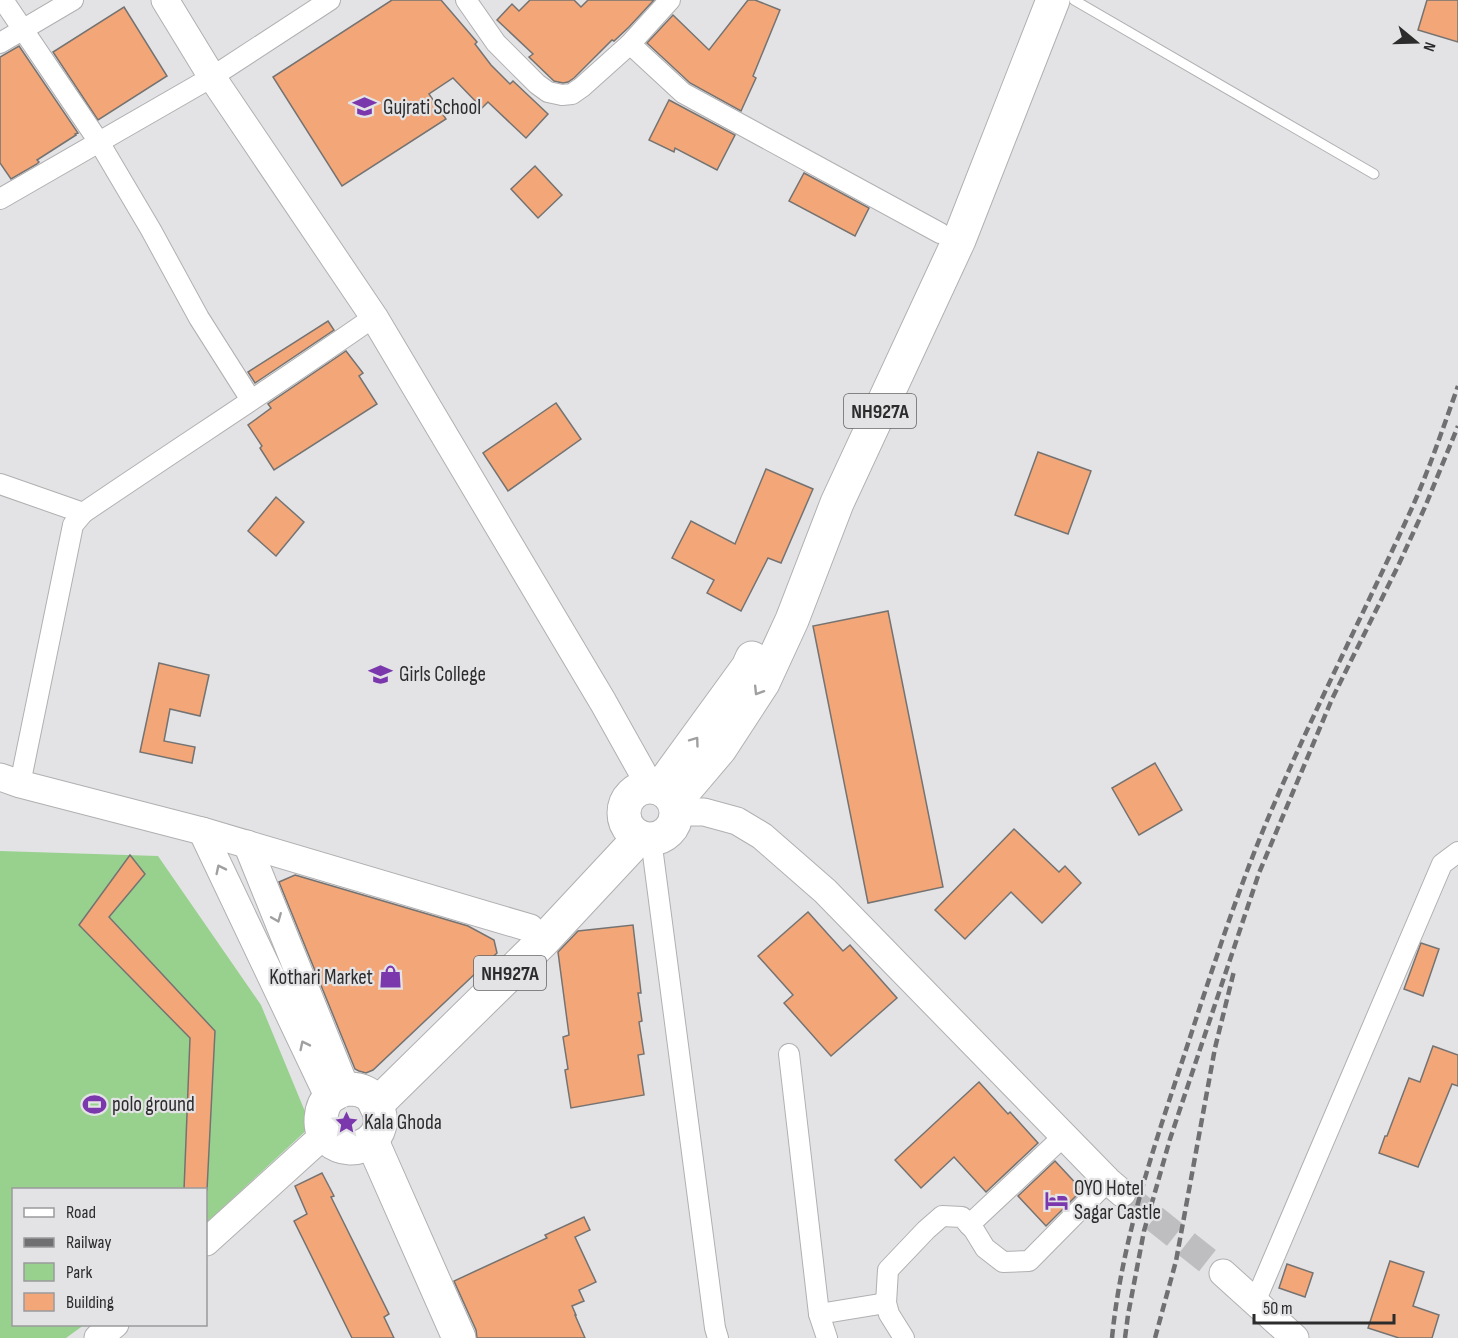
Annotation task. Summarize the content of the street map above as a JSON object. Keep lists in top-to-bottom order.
{
  "streets": {
    "highway": ["NH927A"]
  },
  "places": {
    "school or university": ["Gujrati School", "Girls College"],
    "shop": ["Kothari Market"],
    "sports": ["polo ground"],
    "place": ["Kala Ghoda"],
    "hotel": ["OYO Hotel Sagar Castle"]
  },
  "legend": [
    "Road",
    "Railway",
    "Park",
    "Building"
  ],
  "scale_bar": "50 m",
  "north": "right"
}
